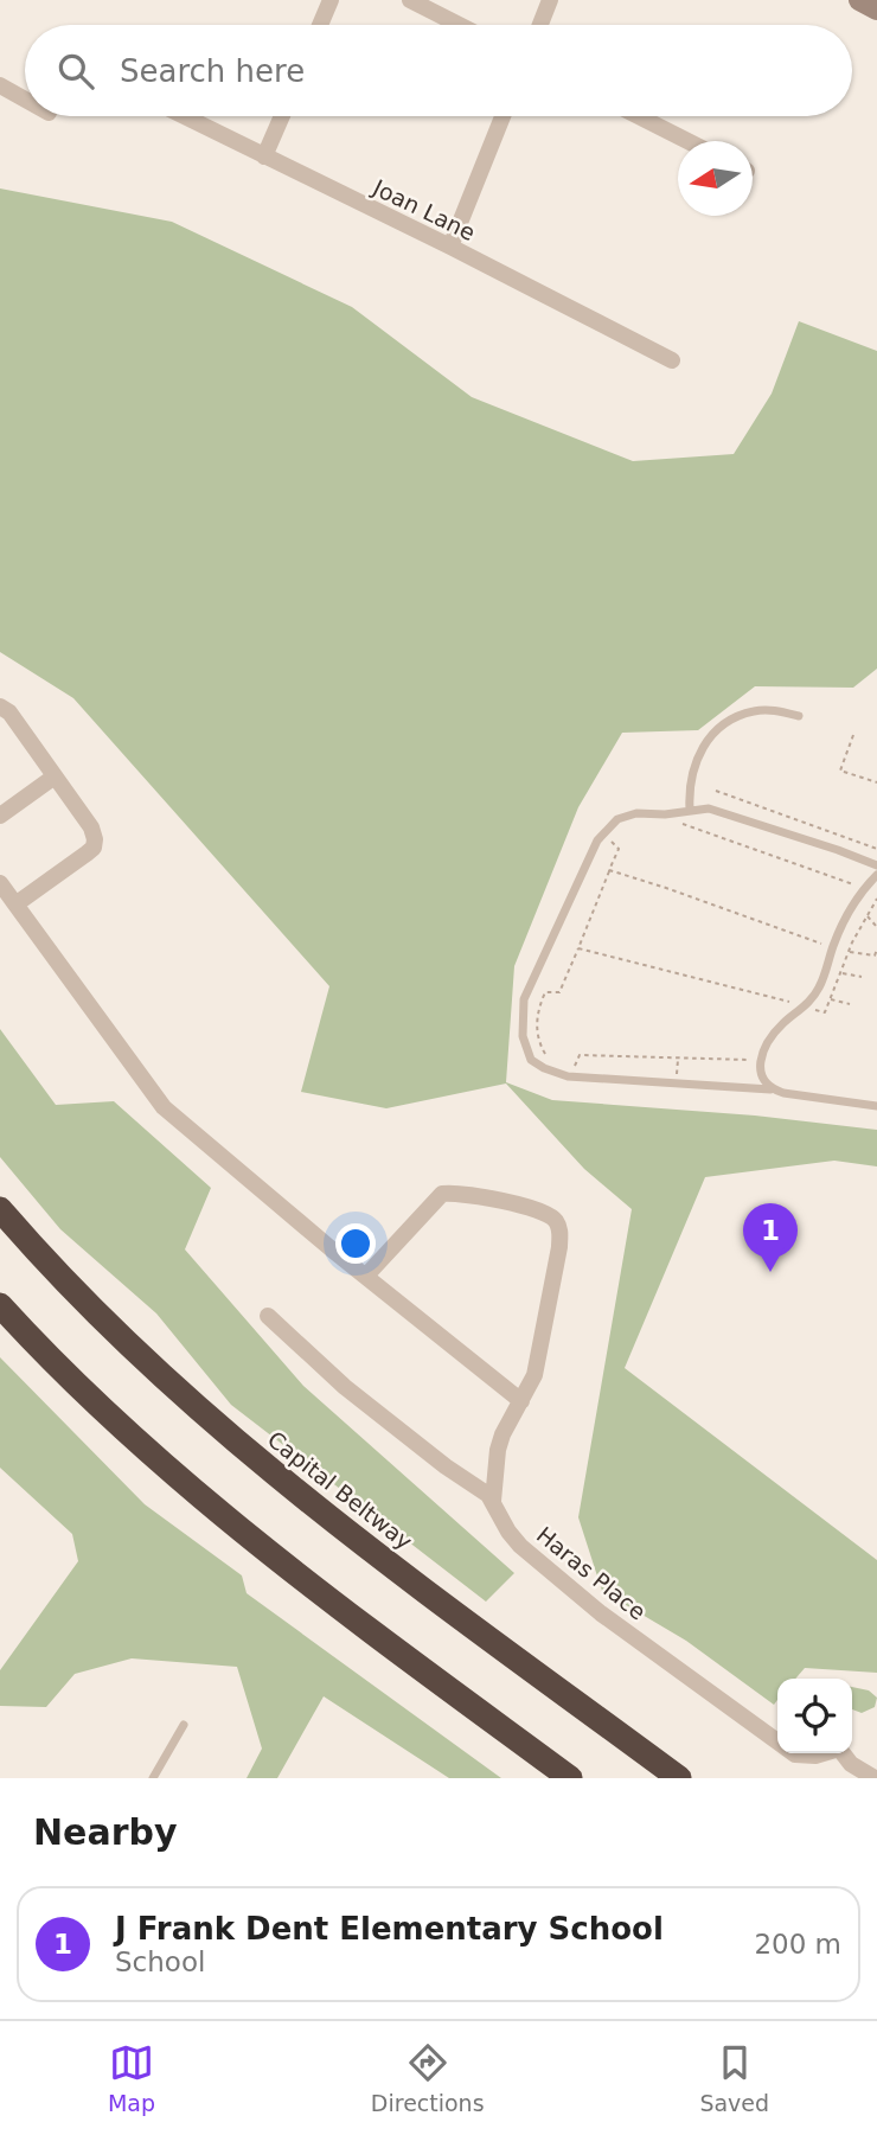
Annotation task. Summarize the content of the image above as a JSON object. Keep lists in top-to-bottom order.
{
  "streets": {
    "highway": ["Capital Beltway"],
    "street": ["Joan Lane", "Haras Place"]
  },
  "north": "left",
  "page": {
    "search": "Search here",
    "pins": "1",
    "heading": "Nearby",
    "list": [
      {
        "mark": "1",
        "name": "J Frank Dent Elementary School",
        "note": "School",
        "value": "200 m"
      }
    ],
    "nav": ["Map", "Directions", "Saved"]
  }
}
